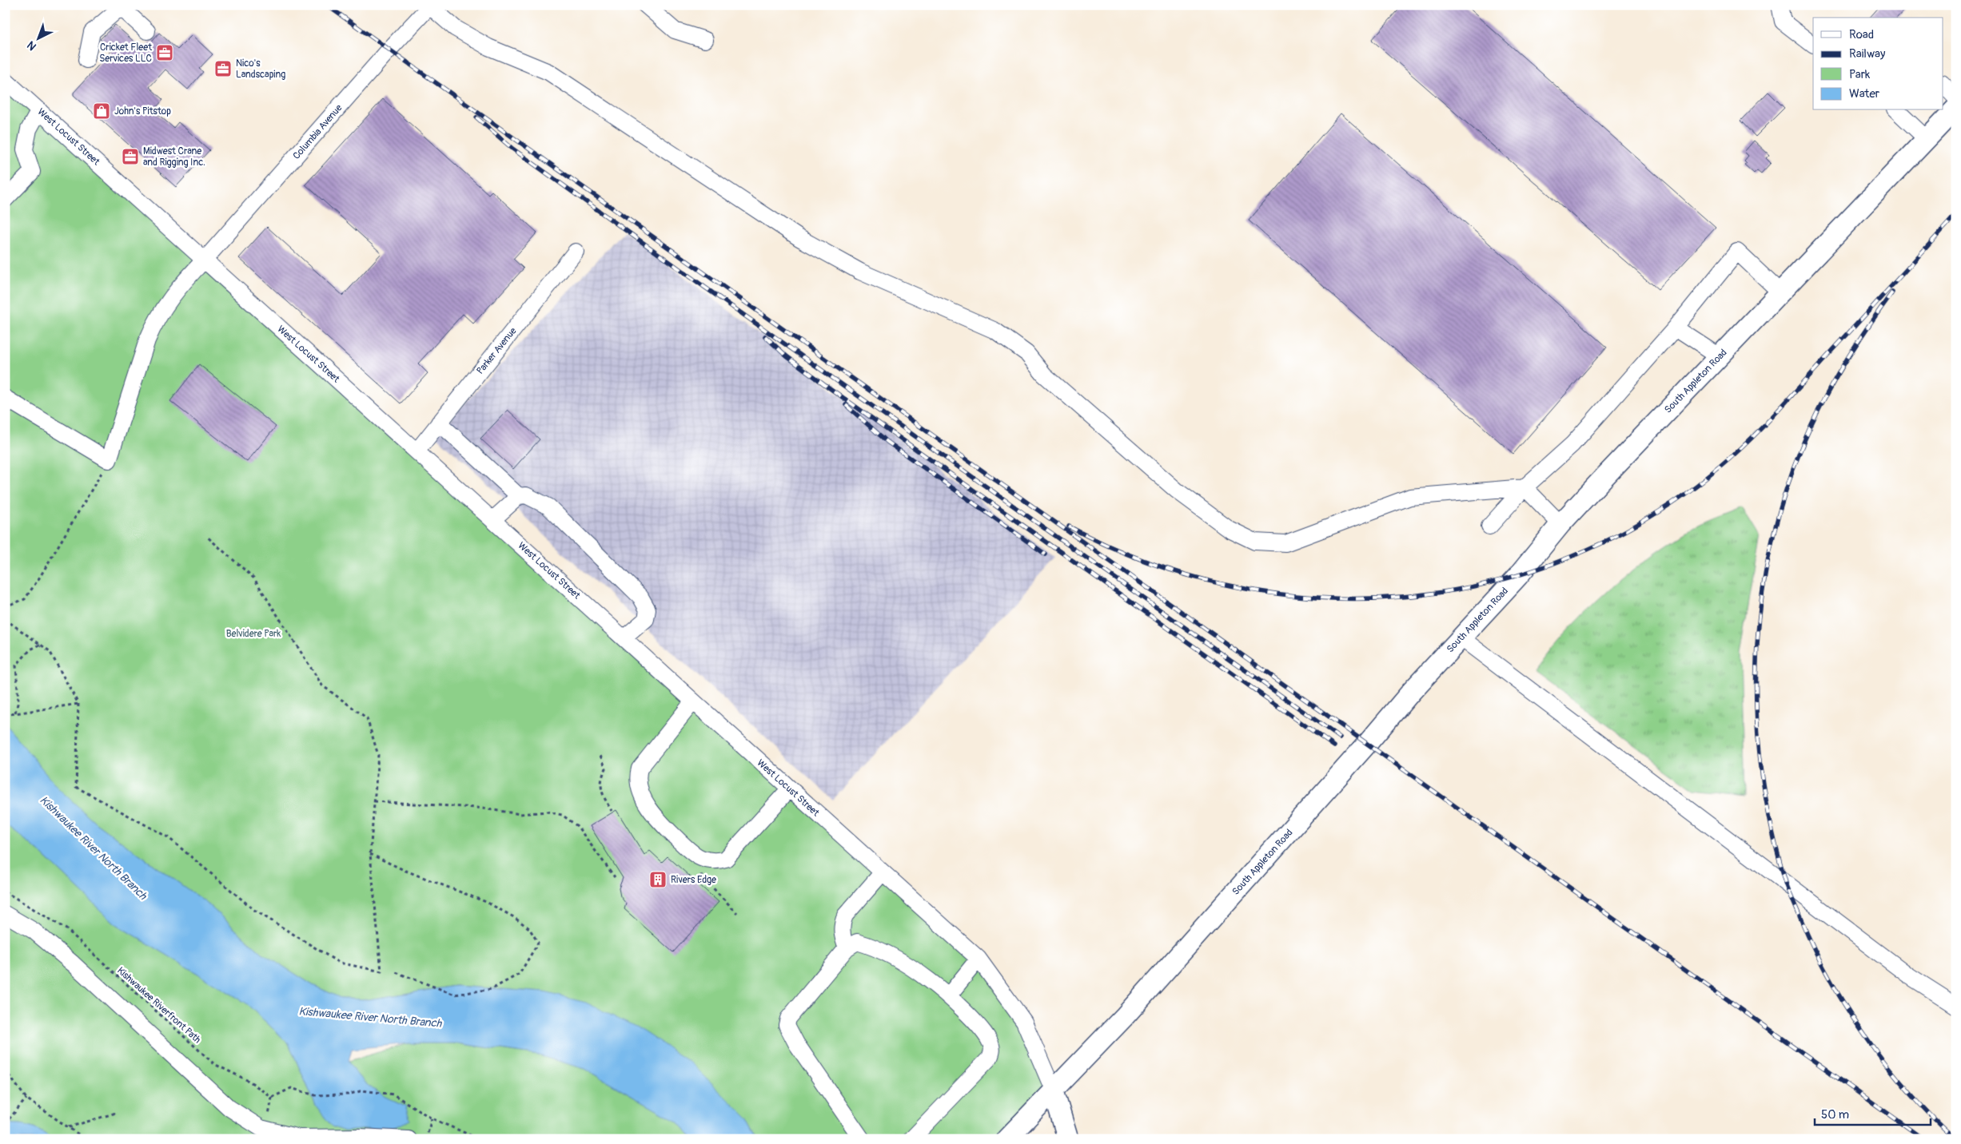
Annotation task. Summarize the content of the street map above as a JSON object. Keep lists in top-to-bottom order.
{
  "streets": {
    "main road": ["South Appleton Road"],
    "street": ["Columbia Avenue", "West Locust Street", "Parker Avenue"],
    "path": ["Kishwaukee Riverfront Path"]
  },
  "crossings": [
    ["Columbia Avenue", "West Locust Street"],
    ["West Locust Street", "Parker Avenue"],
    ["West Locust Street", "South Appleton Road"]
  ],
  "water": ["Kishwaukee River North Branch"],
  "parks": ["Belvidere Park"],
  "places": {
    "office": ["Cricket Fleet Services LLC", "Nico's Landscaping", "Midwest Crane and Rigging Inc."],
    "shop": ["John's Pitstop"],
    "building": ["Rivers Edge"]
  },
  "legend": [
    "Road",
    "Railway",
    "Park",
    "Water"
  ],
  "scale_bar": "50 m",
  "north": "bottom left"
}
